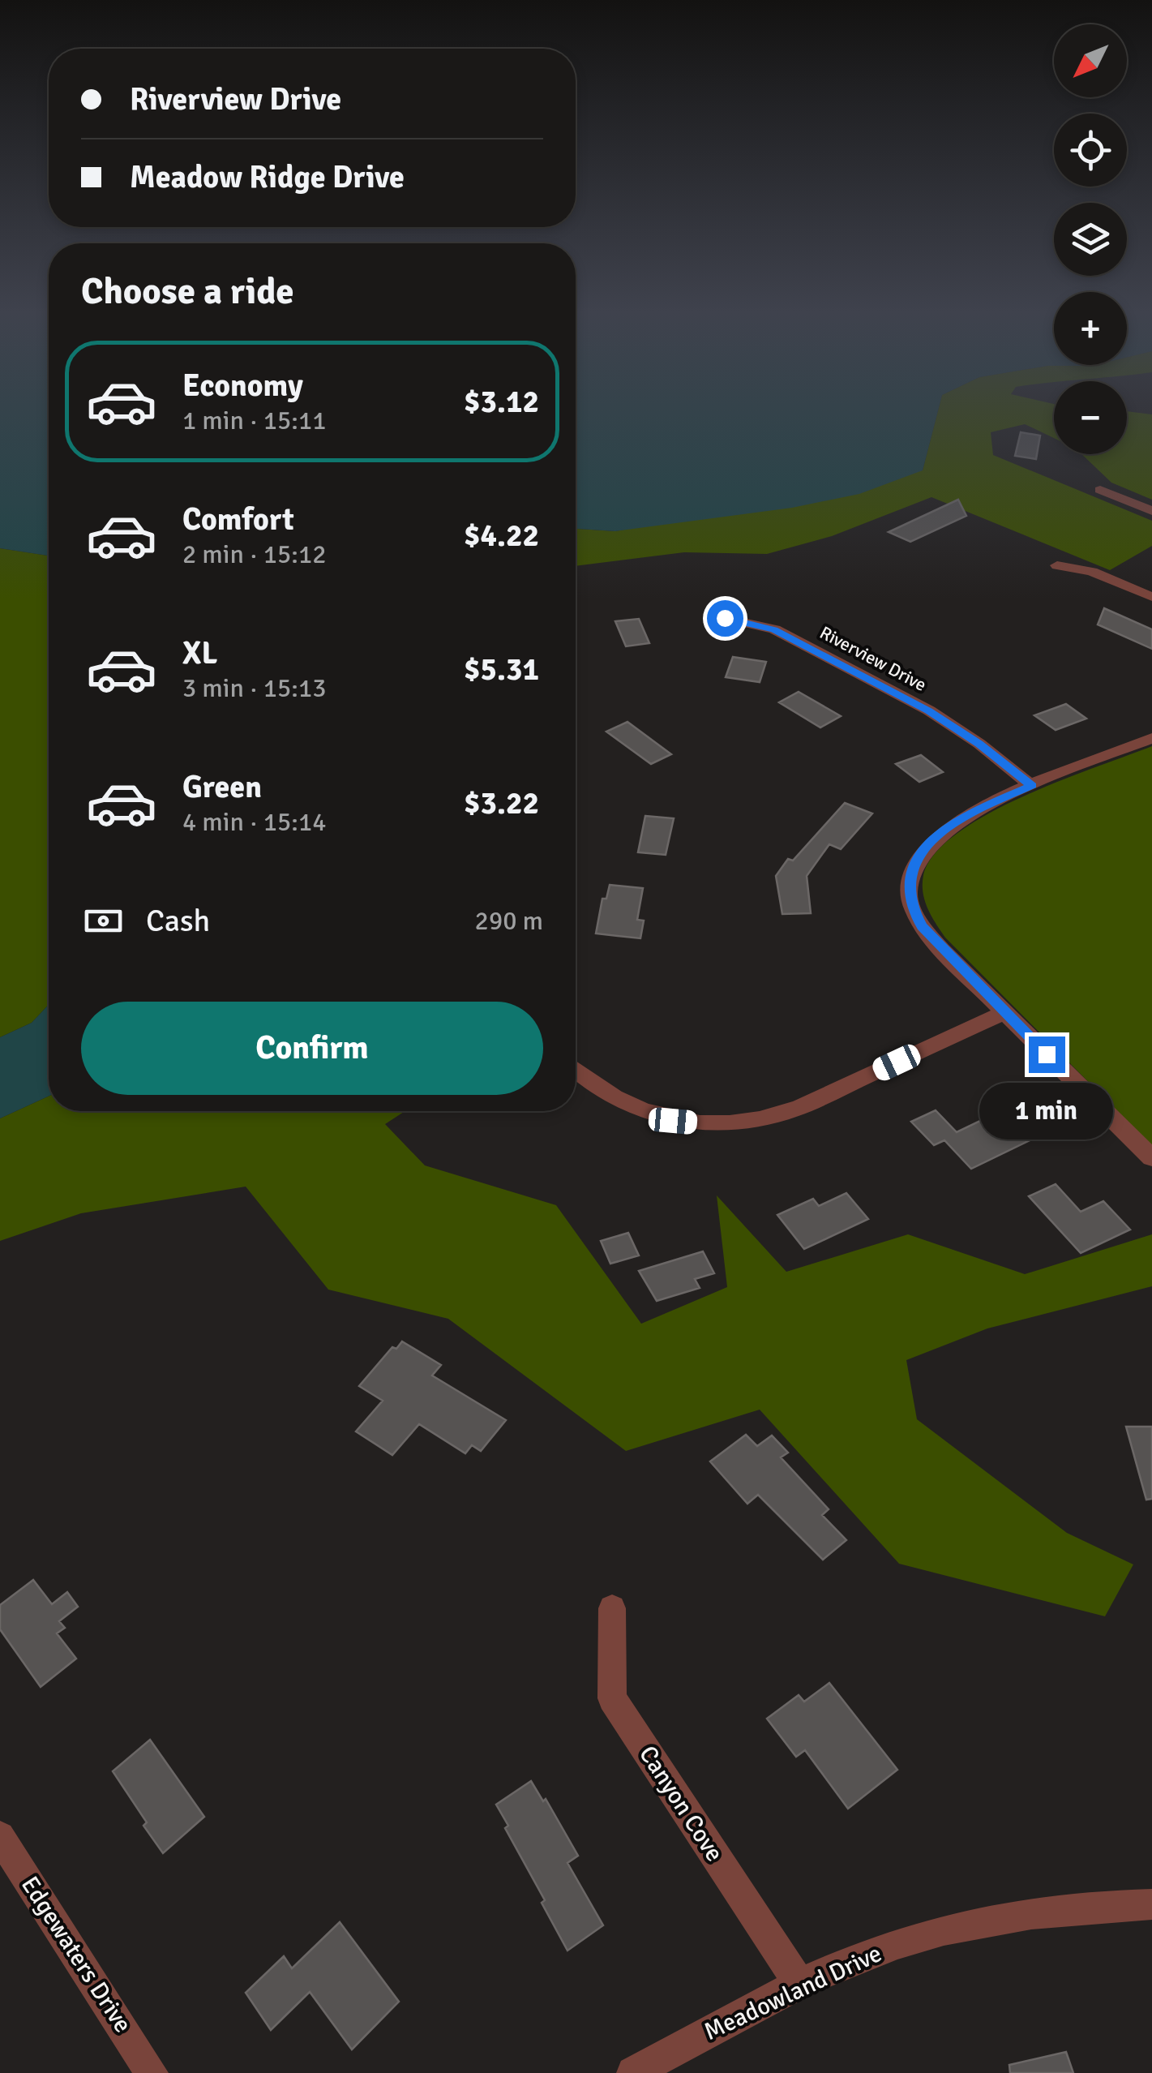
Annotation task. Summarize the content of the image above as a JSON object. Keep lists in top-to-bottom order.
{
  "streets": {
    "street": [
      "Riverview Drive",
      "Canyon Cove",
      "Edgewaters Drive",
      "Meadowland Drive"
    ]
  },
  "crossings": [
    ["Canyon Cove", "Meadowland Drive"]
  ],
  "north": "bottom left",
  "page": {
    "map_buttons": ["+", "−"],
    "banner": ["Riverview Drive", "Meadow Ridge Drive"],
    "heading": "Choose a ride",
    "list": [
      {
        "name": "Economy",
        "note": "1 min · 15:11",
        "value": "$3.12"
      },
      {
        "name": "Comfort",
        "note": "2 min · 15:12",
        "value": "$4.22"
      },
      {
        "name": "XL",
        "note": "3 min · 15:13",
        "value": "$5.31"
      },
      {
        "name": "Green",
        "note": "4 min · 15:14",
        "value": "$3.22"
      }
    ],
    "pay": ["Cash", "290 m"],
    "buttons": "Confirm",
    "bubble": "1 min"
  }
}
